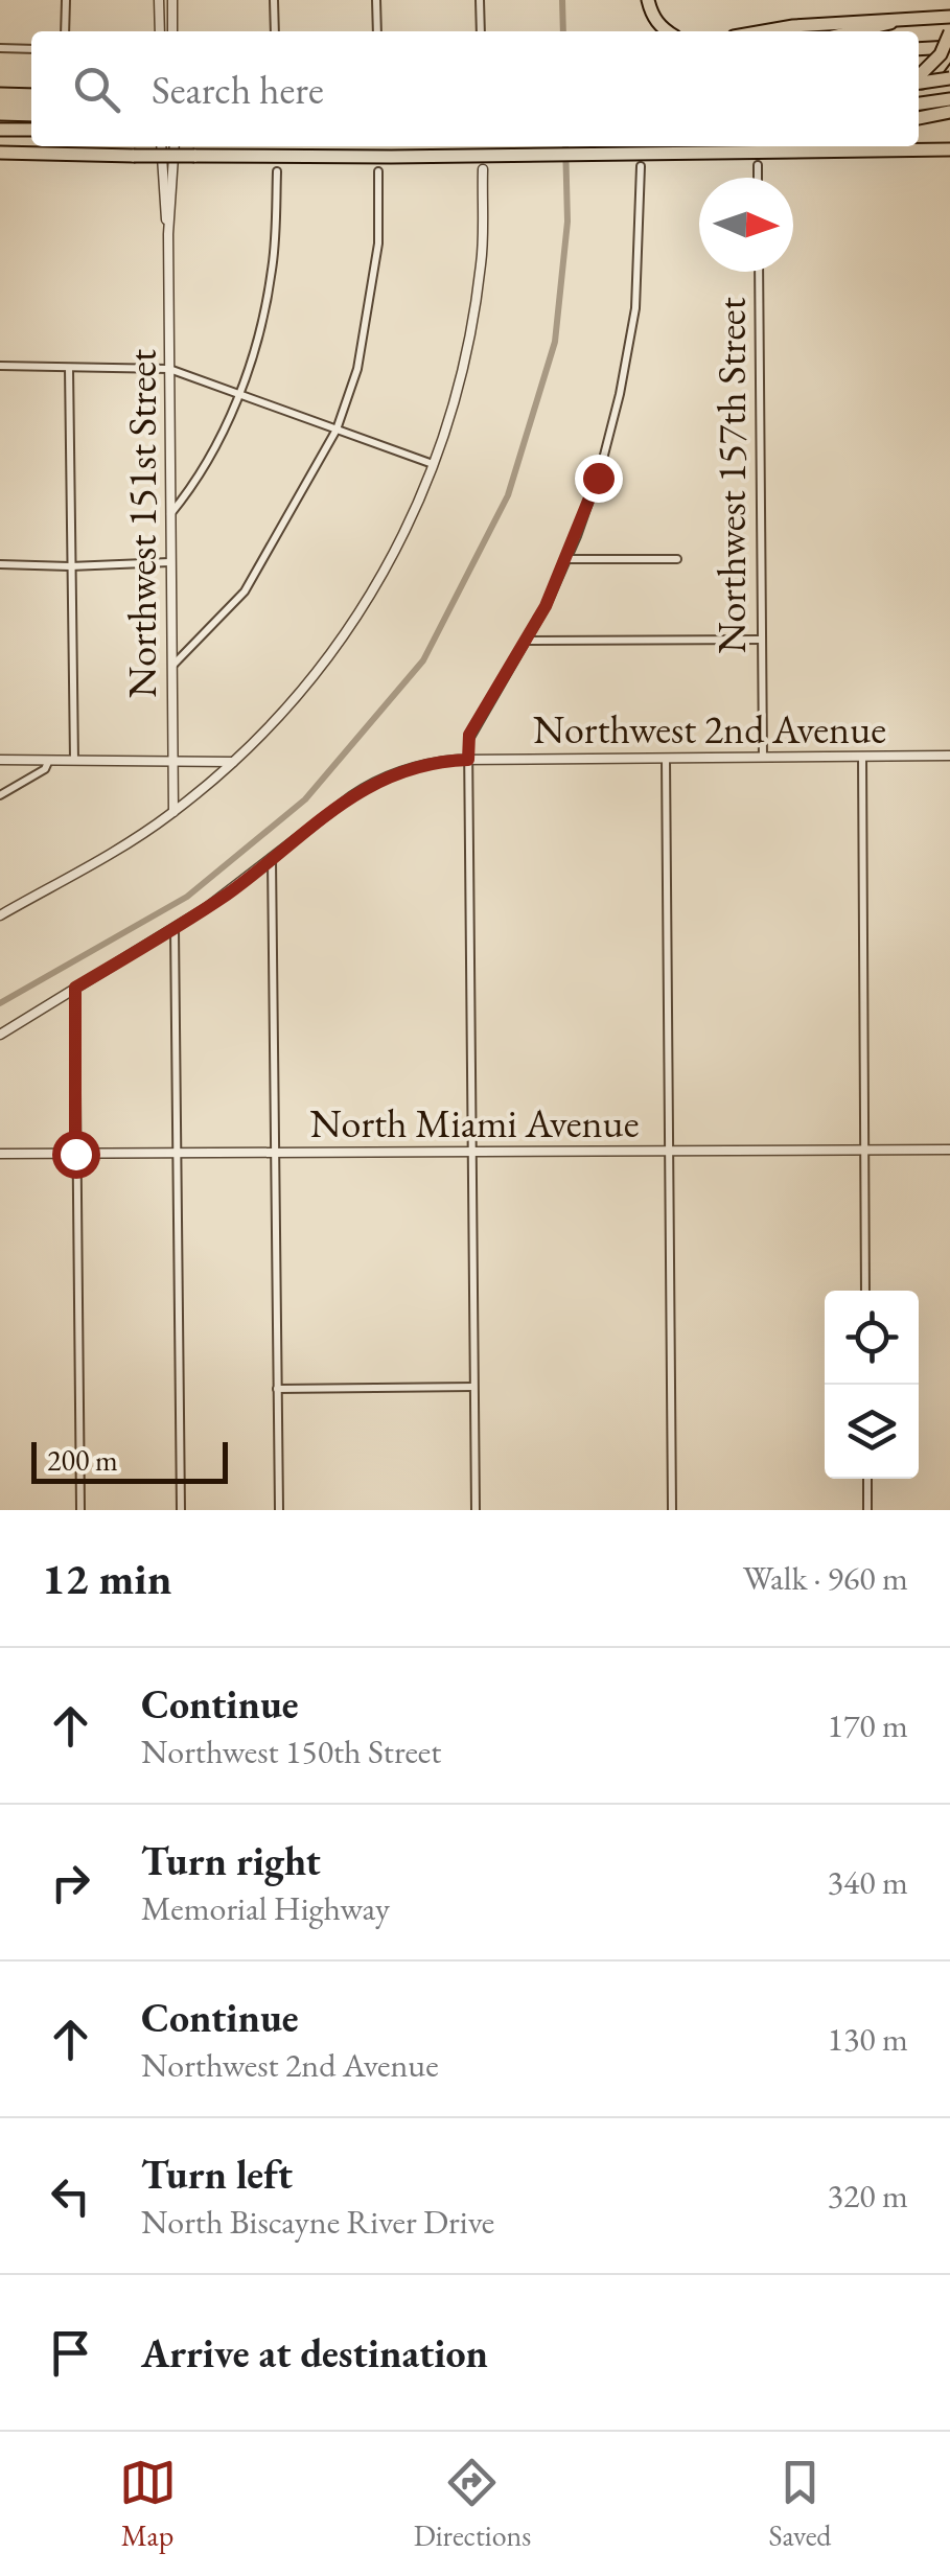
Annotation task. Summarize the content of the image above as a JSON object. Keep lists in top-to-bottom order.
{
  "streets": {
    "street": [
      "Northwest 157th Street",
      "Northwest 151st Street",
      "Northwest 2nd Avenue",
      "North Miami Avenue"
    ]
  },
  "crossings": [
    ["Northwest 157th Street", "Northwest 2nd Avenue"]
  ],
  "scale_bar": "200 m",
  "north": "right",
  "page": {
    "search": "Search here",
    "scale": "200 m",
    "heading": ["12 min", "Walk · 960 m"],
    "list": [
      ["Continue", "Northwest 150th Street", "170 m"],
      ["Turn right", "Memorial Highway", "340 m"],
      ["Continue", "Northwest 2nd Avenue", "130 m"],
      ["Turn left", "North Biscayne River Drive", "320 m"],
      "Arrive at destination"
    ],
    "nav": ["Map", "Directions", "Saved"]
  }
}
